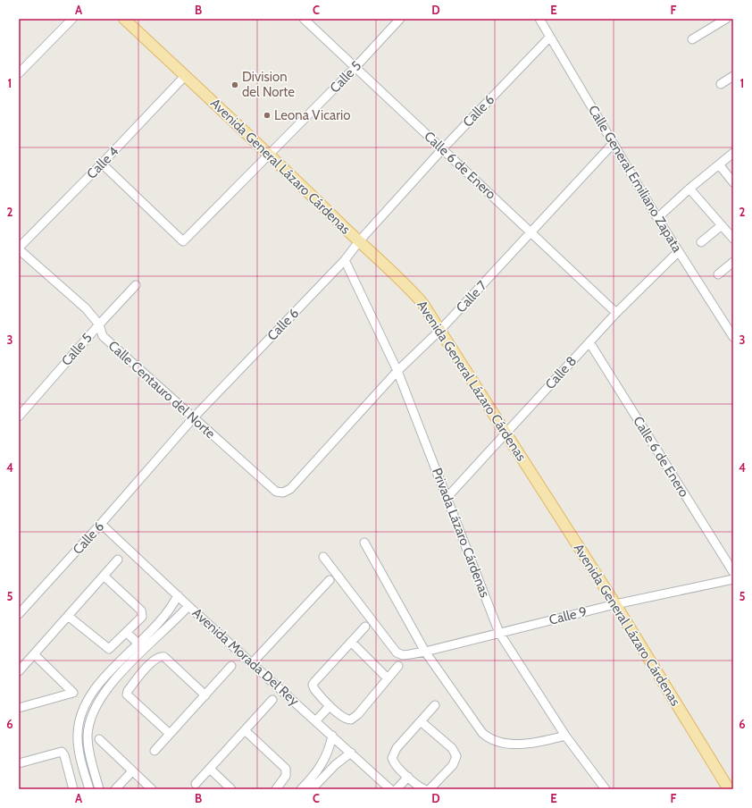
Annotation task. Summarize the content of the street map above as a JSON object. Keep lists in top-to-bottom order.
{
  "streets": {
    "main road": ["Avenida General Lázaro Cárdenas"],
    "street": [
      "Calle 5",
      "Calle 6",
      "Calle 4",
      "Calle 6 de Enero",
      "Calle General Emiliano Zapata",
      "Calle 7",
      "Calle 8",
      "Calle Centauro del Norte",
      "Privada Lázaro Cárdenas",
      "Calle 9",
      "Avenida Morada Del Rey"
    ]
  },
  "crossings": [
    ["Calle 5", "Calle 4"],
    ["Calle 5", "Calle 6 de Enero"],
    ["Calle 5", "Avenida General Lázaro Cárdenas"],
    ["Calle 5", "Calle Centauro del Norte"],
    ["Calle 6", "Calle 6 de Enero"],
    ["Calle 6", "Avenida General Lázaro Cárdenas"],
    ["Calle 6", "Calle General Emiliano Zapata"],
    ["Calle 6", "Calle Centauro del Norte"],
    ["Calle 6", "Privada Lázaro Cárdenas"],
    ["Calle 6", "Avenida Morada Del Rey"],
    ["Calle 4", "Avenida General Lázaro Cárdenas"],
    ["Calle 4", "Calle Centauro del Norte"],
    ["Calle 6 de Enero", "Calle 7"],
    ["Calle 6 de Enero", "Calle 8"],
    ["Avenida General Lázaro Cárdenas", "Calle 7"],
    ["Avenida General Lázaro Cárdenas", "Calle 8"],
    ["Avenida General Lázaro Cárdenas", "Calle 9"],
    ["Calle General Emiliano Zapata", "Calle 7"],
    ["Calle General Emiliano Zapata", "Calle 8"],
    ["Calle 7", "Calle Centauro del Norte"],
    ["Calle 7", "Privada Lázaro Cárdenas"],
    ["Calle 8", "Privada Lázaro Cárdenas"],
    ["Privada Lázaro Cárdenas", "Calle 9"]
  ],
  "places": ["Division del Norte", "Leona Vicario"],
  "grid": {
    "columns": [
      "A",
      "B",
      "C",
      "D",
      "E",
      "F"
    ],
    "rows": [
      "1",
      "2",
      "3",
      "4",
      "5",
      "6"
    ]
  }
}
